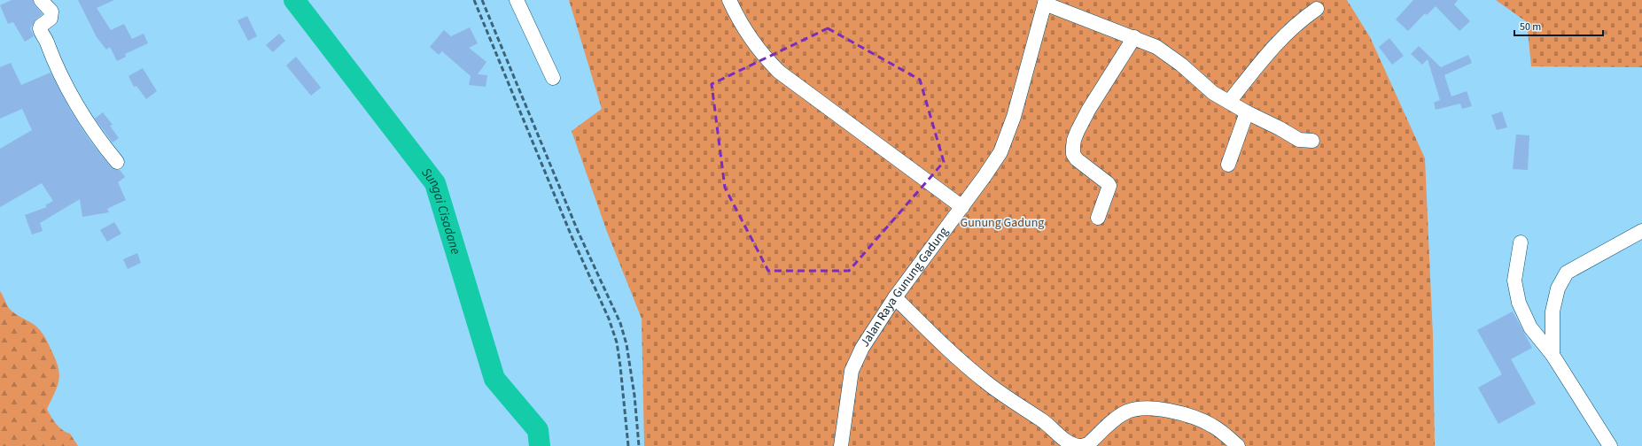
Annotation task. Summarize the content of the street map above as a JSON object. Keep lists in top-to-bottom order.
{
  "streets": {
    "street": ["Jalan Raya Gunung Gadung"]
  },
  "water": ["Sungai Cisadane"],
  "parks": ["Gunung Gadung"],
  "scale_bar": "50 m"
}
